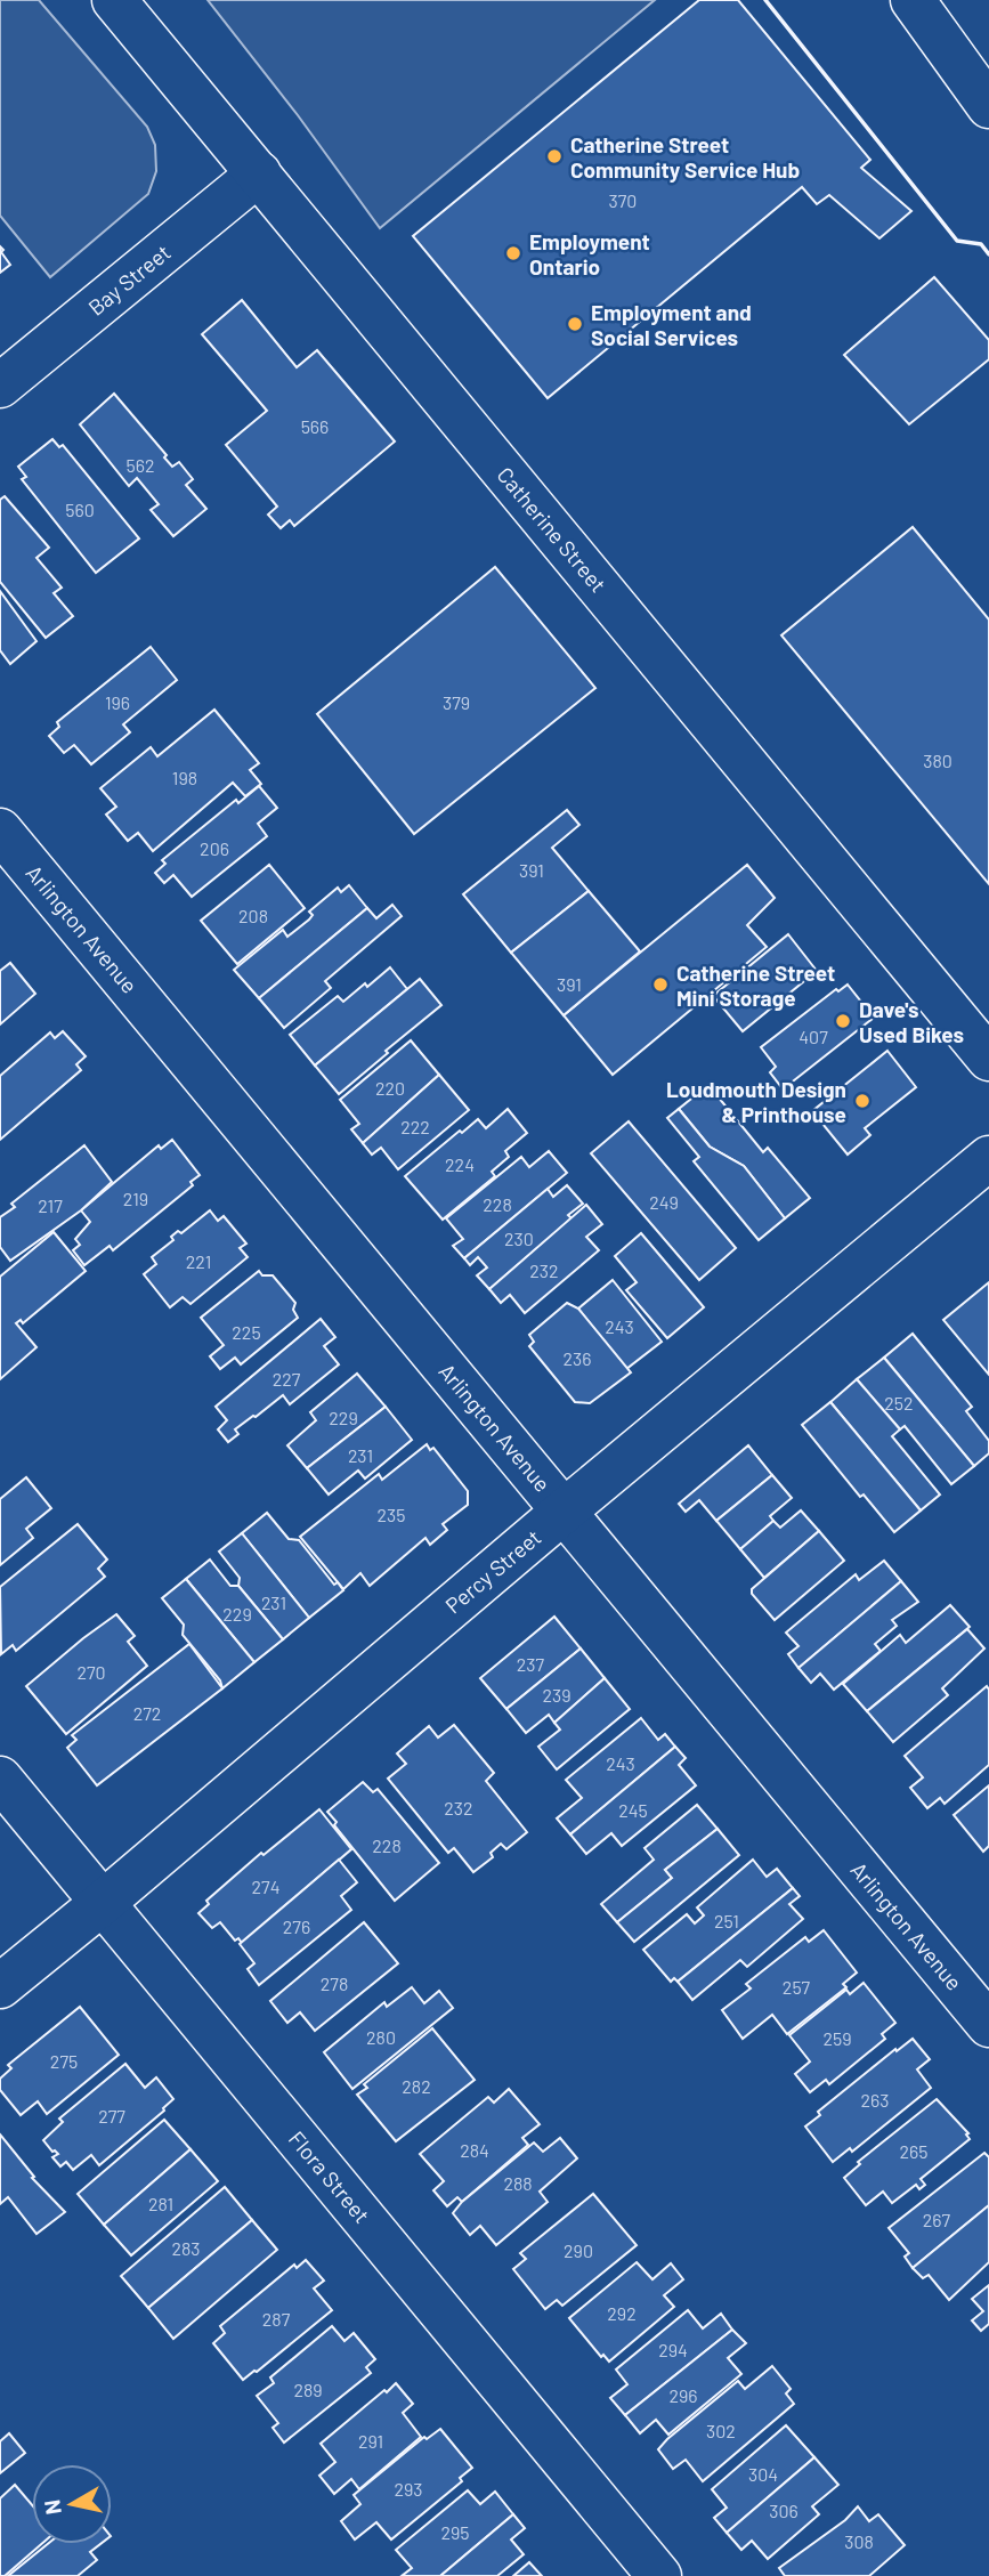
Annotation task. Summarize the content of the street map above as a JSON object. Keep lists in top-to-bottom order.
{
  "streets": {
    "main road": [
      "Bay Street",
      "Catherine Street",
      "Arlington Avenue",
      "Percy Street",
      "Flora Street"
    ]
  },
  "crossings": [
    ["Bay Street", "Catherine Street"],
    ["Arlington Avenue", "Percy Street"],
    ["Percy Street", "Flora Street"]
  ],
  "places": [
    "Catherine Street Community Service Hub",
    "Employment Ontario",
    "Employment and Social Services",
    "Catherine Street Mini Storage",
    "Dave's Used Bikes",
    "Loudmouth Design & Printhouse"
  ],
  "house_numbers": [
    "370",
    "566",
    "562",
    "560",
    "196",
    "379",
    "380",
    "198",
    "206",
    "391",
    "208",
    "391",
    "407",
    "220",
    "222",
    "224",
    "219",
    "249",
    "228",
    "217",
    "230",
    "221",
    "232",
    "243",
    "225",
    "236",
    "227",
    "252",
    "229",
    "231",
    "235",
    "231",
    "229",
    "237",
    "270",
    "239",
    "272",
    "243",
    "232",
    "245",
    "228",
    "274",
    "251",
    "276",
    "278",
    "257",
    "280",
    "259",
    "275",
    "282",
    "263",
    "277",
    "284",
    "265",
    "288",
    "281",
    "267",
    "283",
    "290",
    "292",
    "287",
    "294",
    "289",
    "296",
    "302",
    "291",
    "304",
    "293",
    "306",
    "295",
    "308"
  ],
  "north": "left"
}
